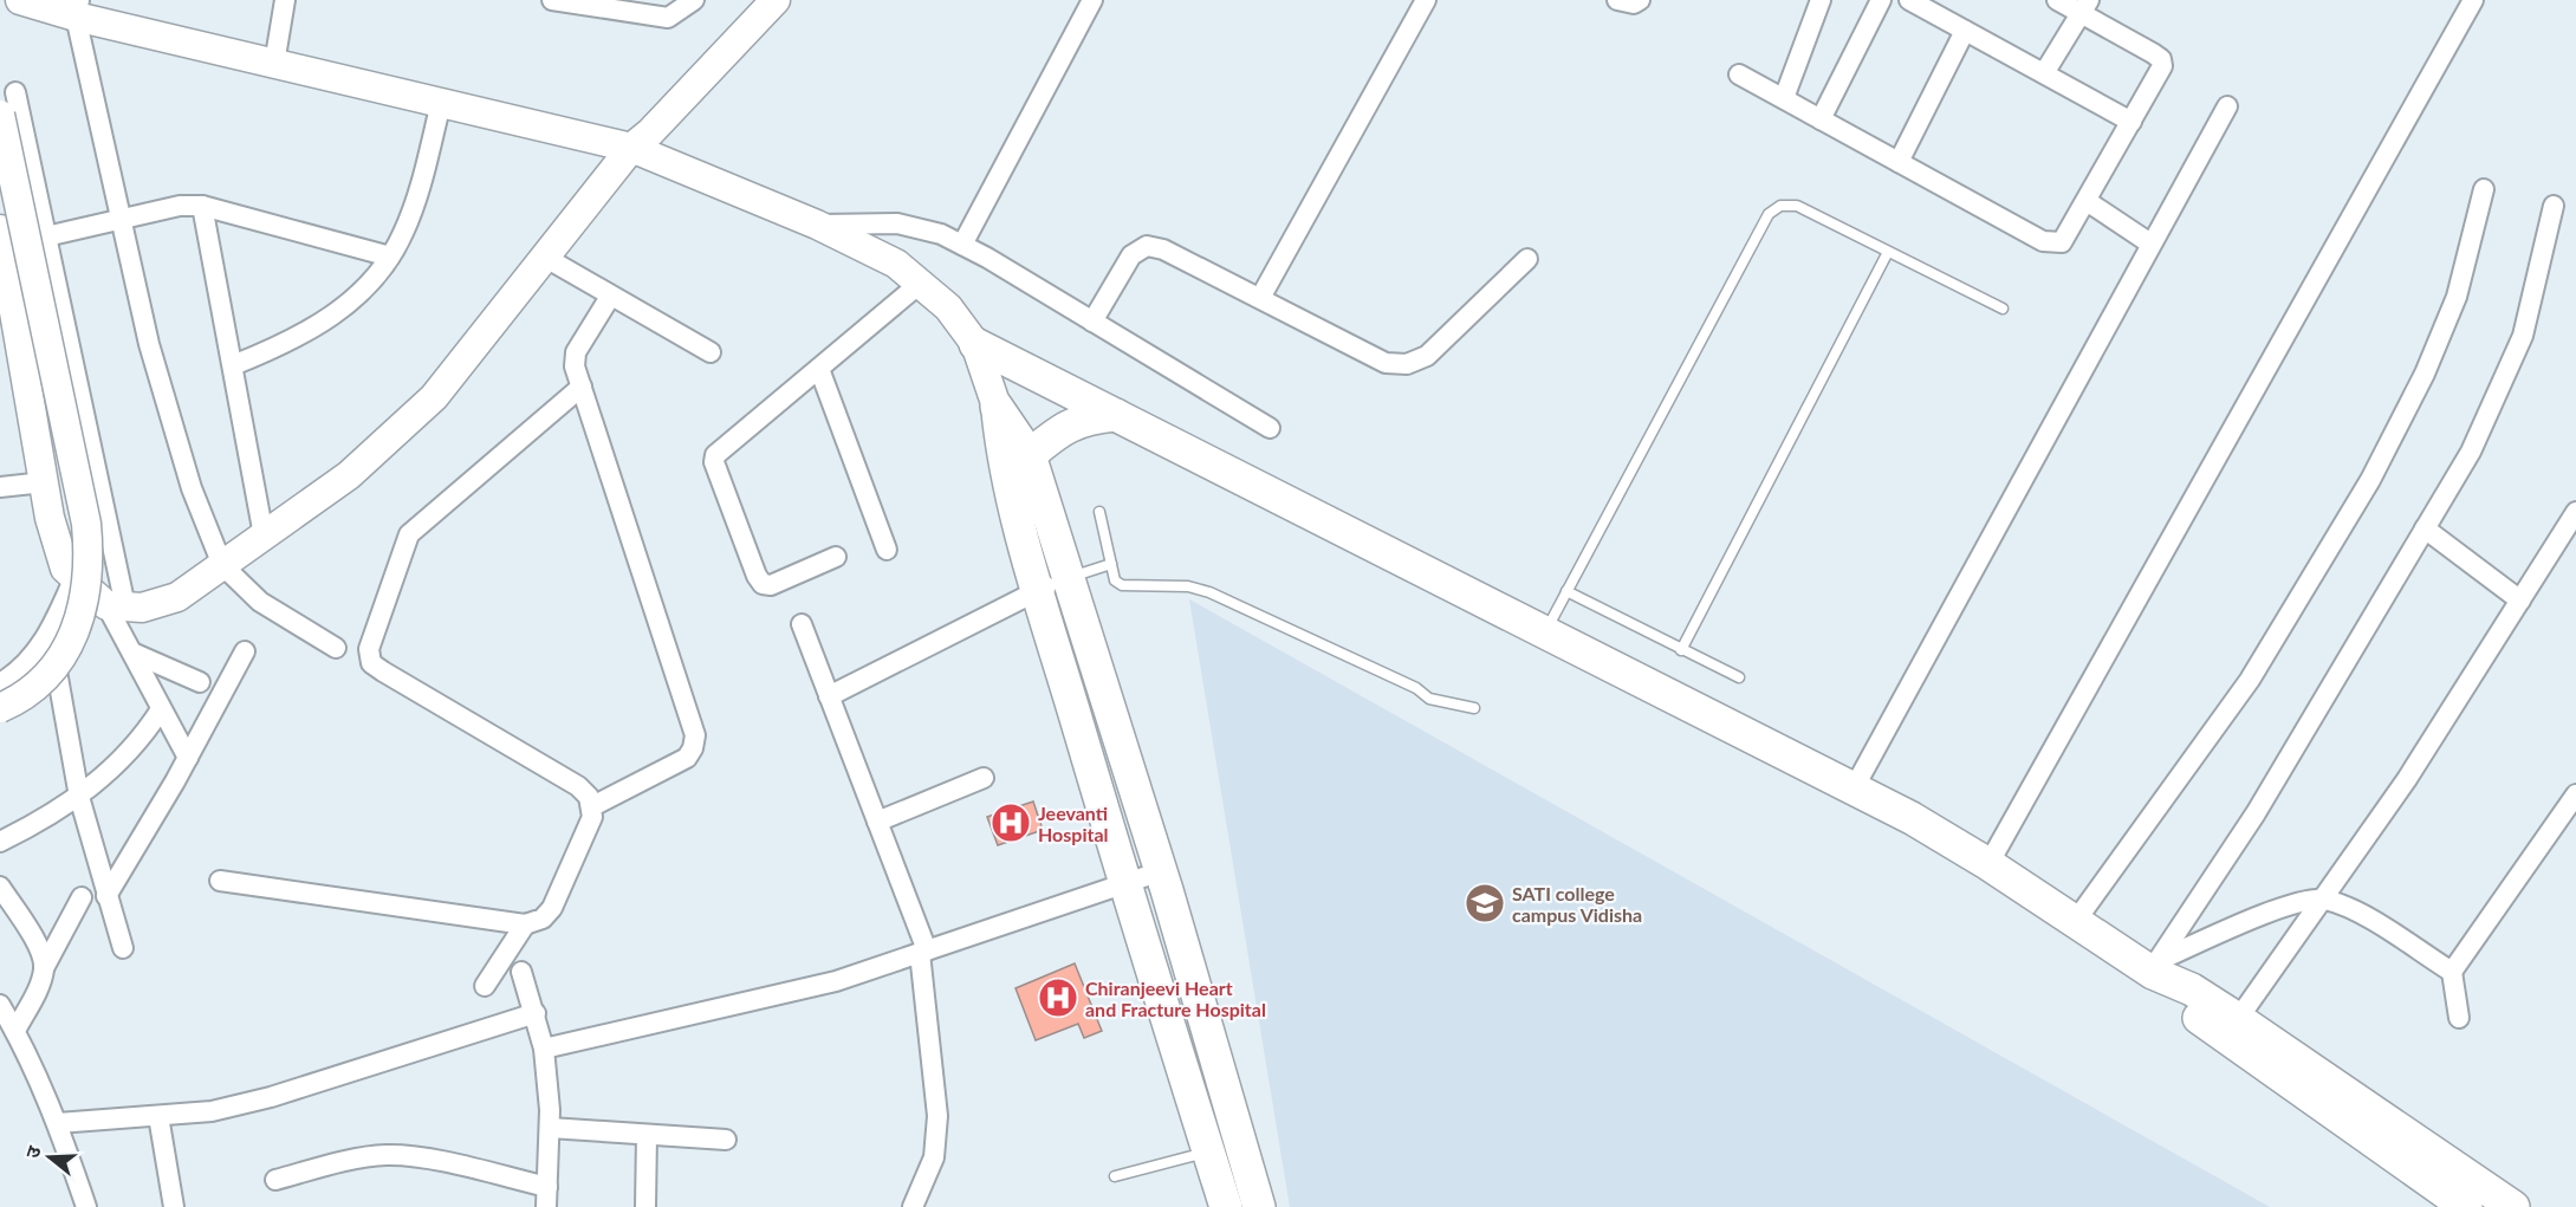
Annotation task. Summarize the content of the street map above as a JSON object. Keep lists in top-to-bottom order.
{
  "places": {
    "hospital": ["Jeevanti Hospital", "Chiranjeevi Heart and Fracture Hospital"],
    "school or university": ["SATI college campus Vidisha"]
  },
  "north": "left"
}
